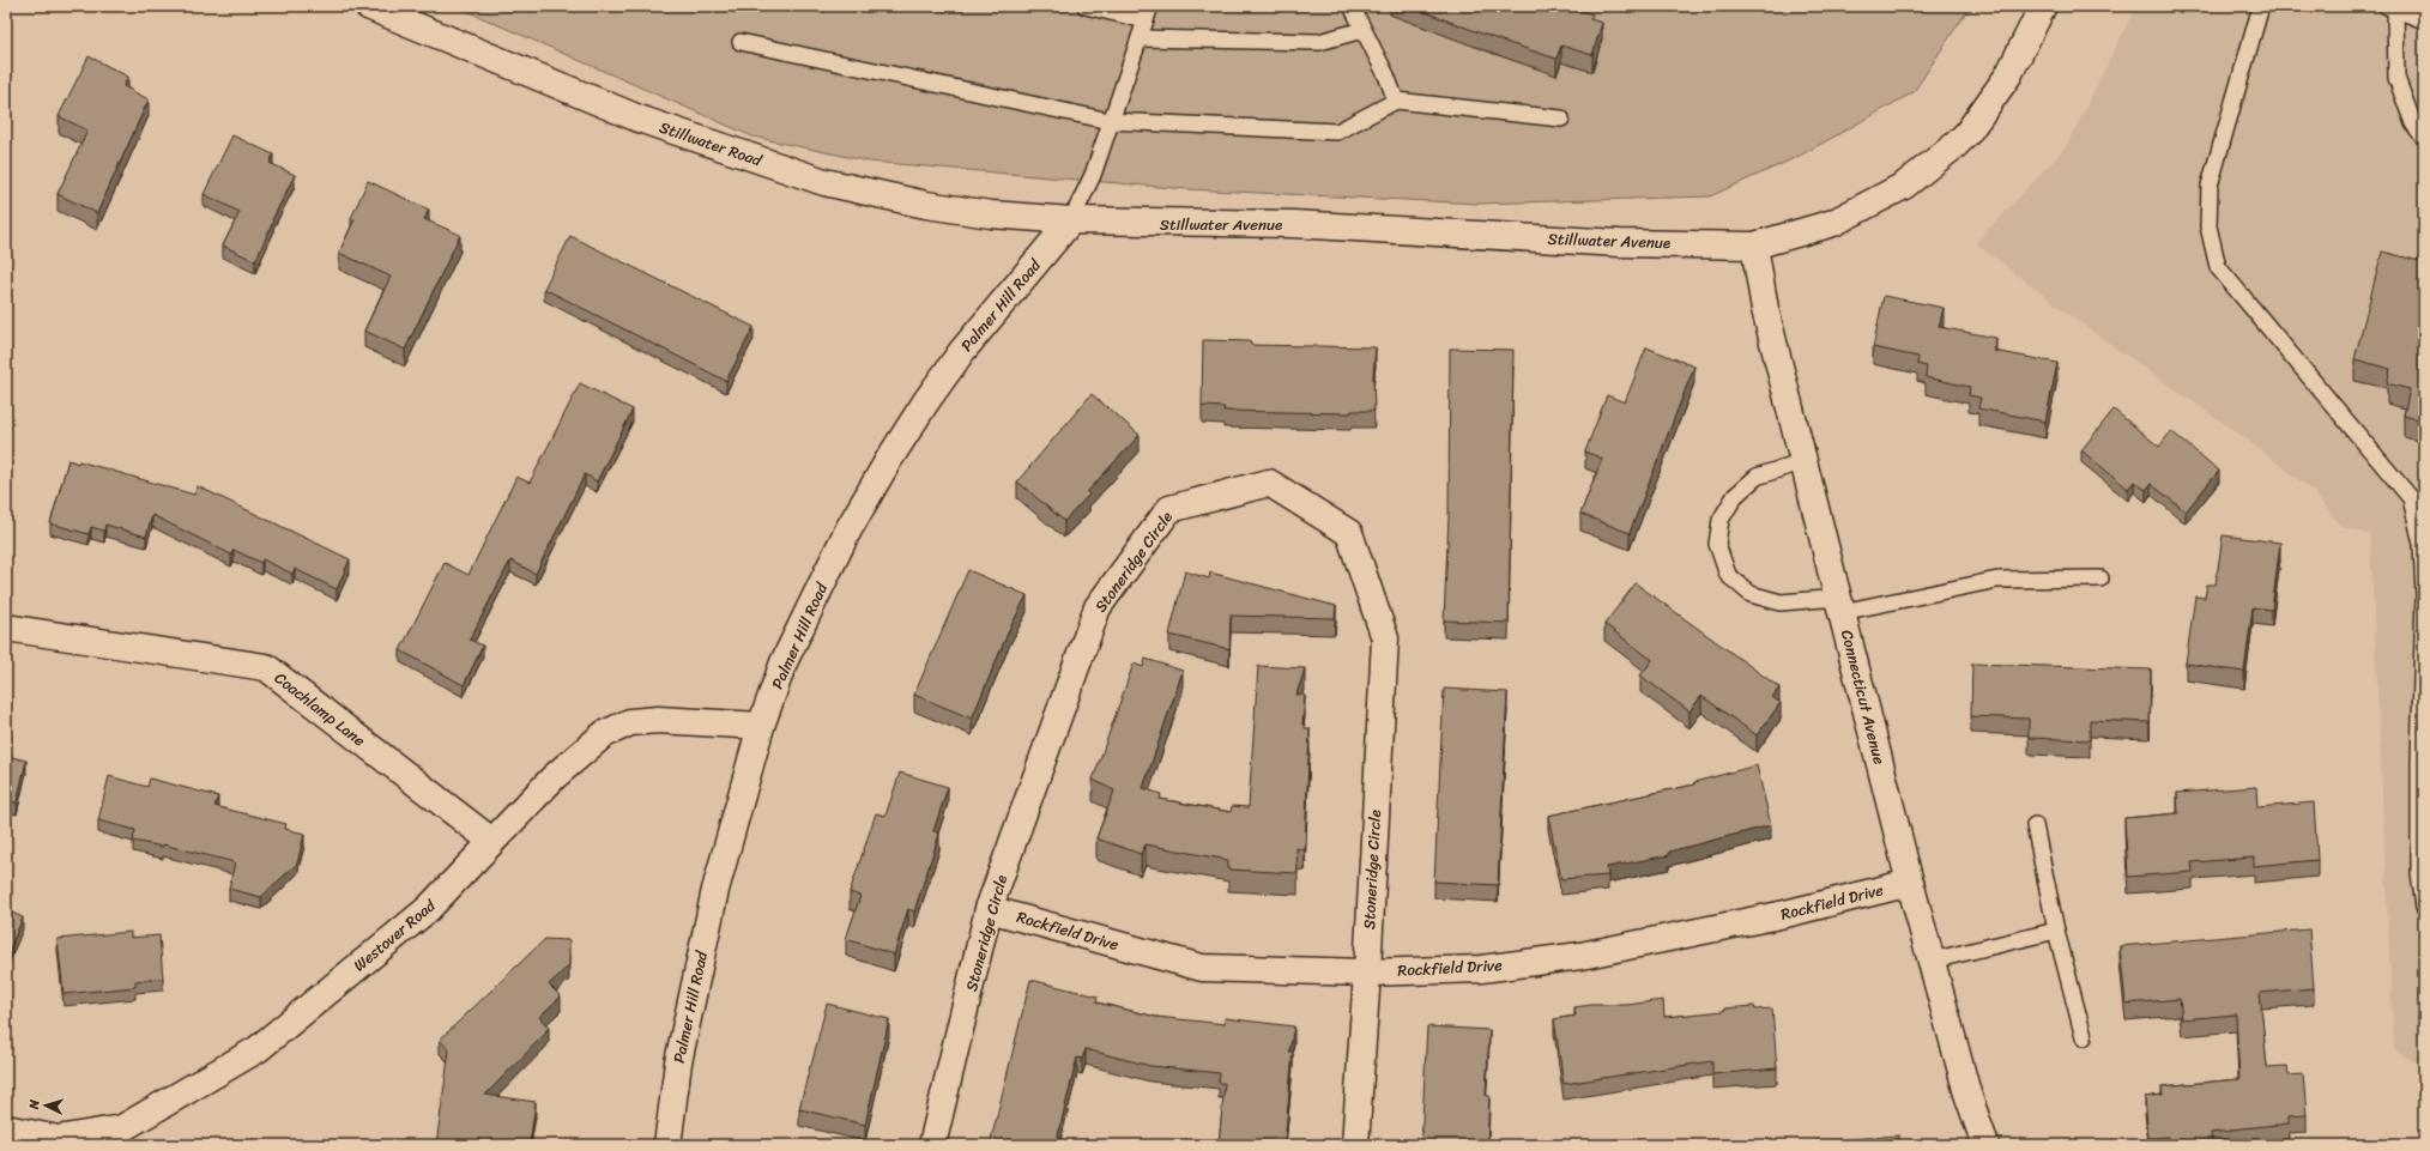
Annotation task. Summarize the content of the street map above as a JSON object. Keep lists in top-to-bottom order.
{
  "streets": {
    "street": [
      "Stillwater Road",
      "Stillwater Avenue",
      "Palmer Hill Road",
      "Stoneridge Circle",
      "Connecticut Avenue",
      "Coachlamp Lane",
      "Rockfield Drive",
      "Westover Road"
    ]
  },
  "crossings": [
    ["Stillwater Road", "Stillwater Avenue"],
    ["Stillwater Road", "Palmer Hill Road"],
    ["Stillwater Avenue", "Palmer Hill Road"],
    ["Stillwater Avenue", "Connecticut Avenue"],
    ["Palmer Hill Road", "Westover Road"],
    ["Stoneridge Circle", "Rockfield Drive"],
    ["Connecticut Avenue", "Rockfield Drive"],
    ["Coachlamp Lane", "Westover Road"]
  ],
  "north": "left"
}
